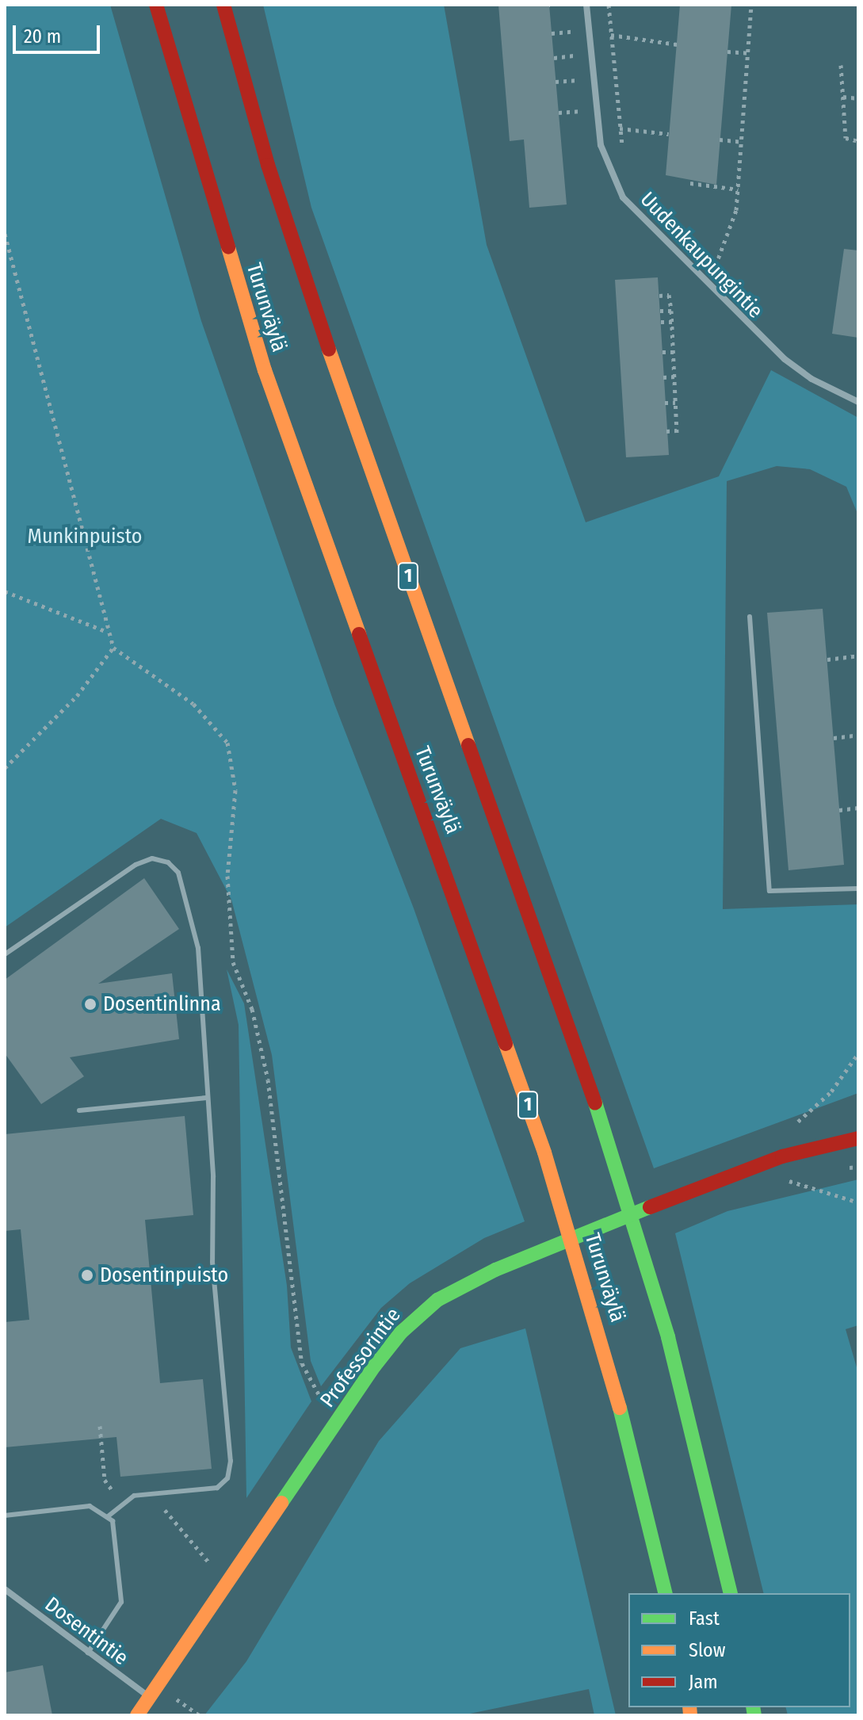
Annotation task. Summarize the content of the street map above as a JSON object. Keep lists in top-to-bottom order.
{
  "streets": {
    "main road": ["Turunväylä", "1", "Professorintie"],
    "street": ["Uudenkaupungintie", "Dosentintie"]
  },
  "crossings": [
    ["Professorintie", "Dosentintie"]
  ],
  "parks": ["Munkinpuisto"],
  "places": ["Dosentinlinna", "Dosentinpuisto"],
  "legend": ["Fast", "Slow", "Jam"],
  "scale_bar": "20 m"
}
